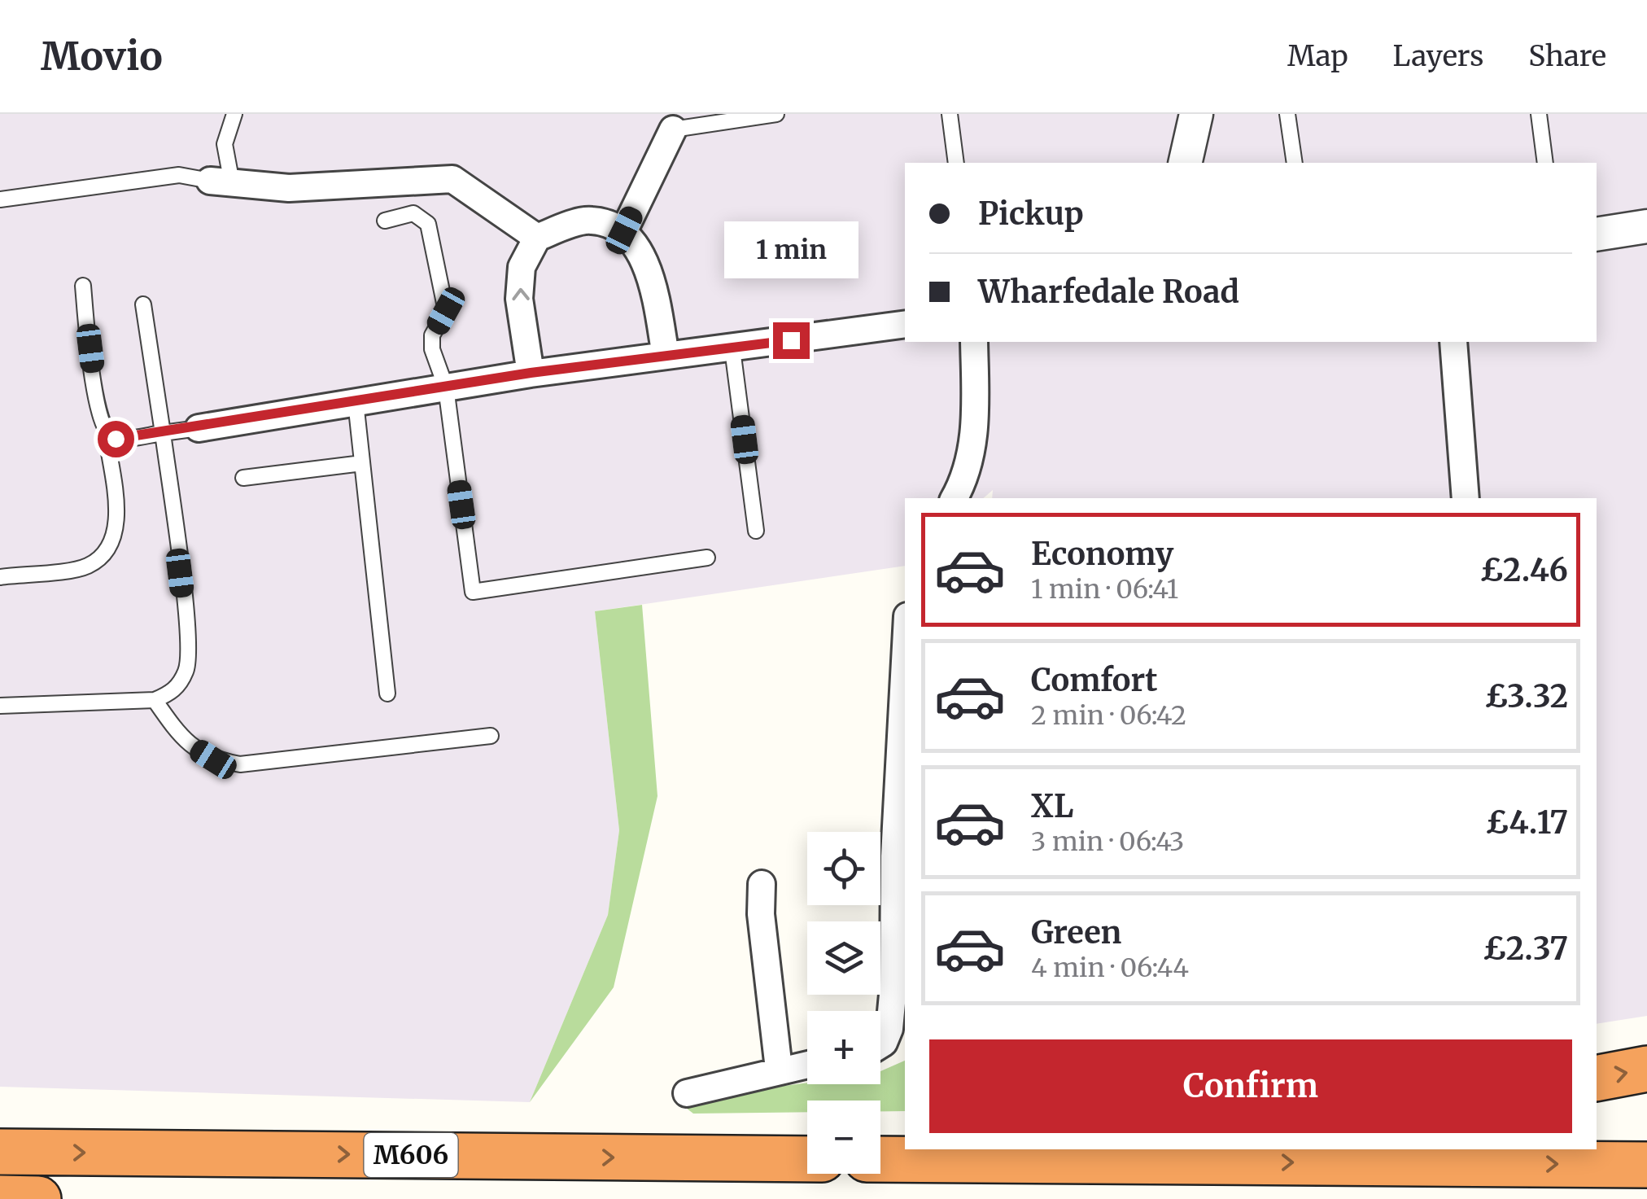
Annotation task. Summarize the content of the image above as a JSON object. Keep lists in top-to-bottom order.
{
  "streets": {
    "highway": ["M606"]
  },
  "page": {
    "header": "Movio",
    "nav": ["Map", "Layers", "Share"],
    "banner": ["Pickup", "Wharfedale Road"],
    "bubble": "1 min",
    "list": [
      {
        "name": "Economy",
        "note": "1 min · 06:41",
        "value": "£2.46"
      },
      {
        "name": "Comfort",
        "note": "2 min · 06:42",
        "value": "£3.32"
      },
      {
        "name": "XL",
        "note": "3 min · 06:43",
        "value": "£4.17"
      },
      {
        "name": "Green",
        "note": "4 min · 06:44",
        "value": "£2.37"
      }
    ],
    "map_buttons": ["+", "−"],
    "buttons": "Confirm"
  }
}
